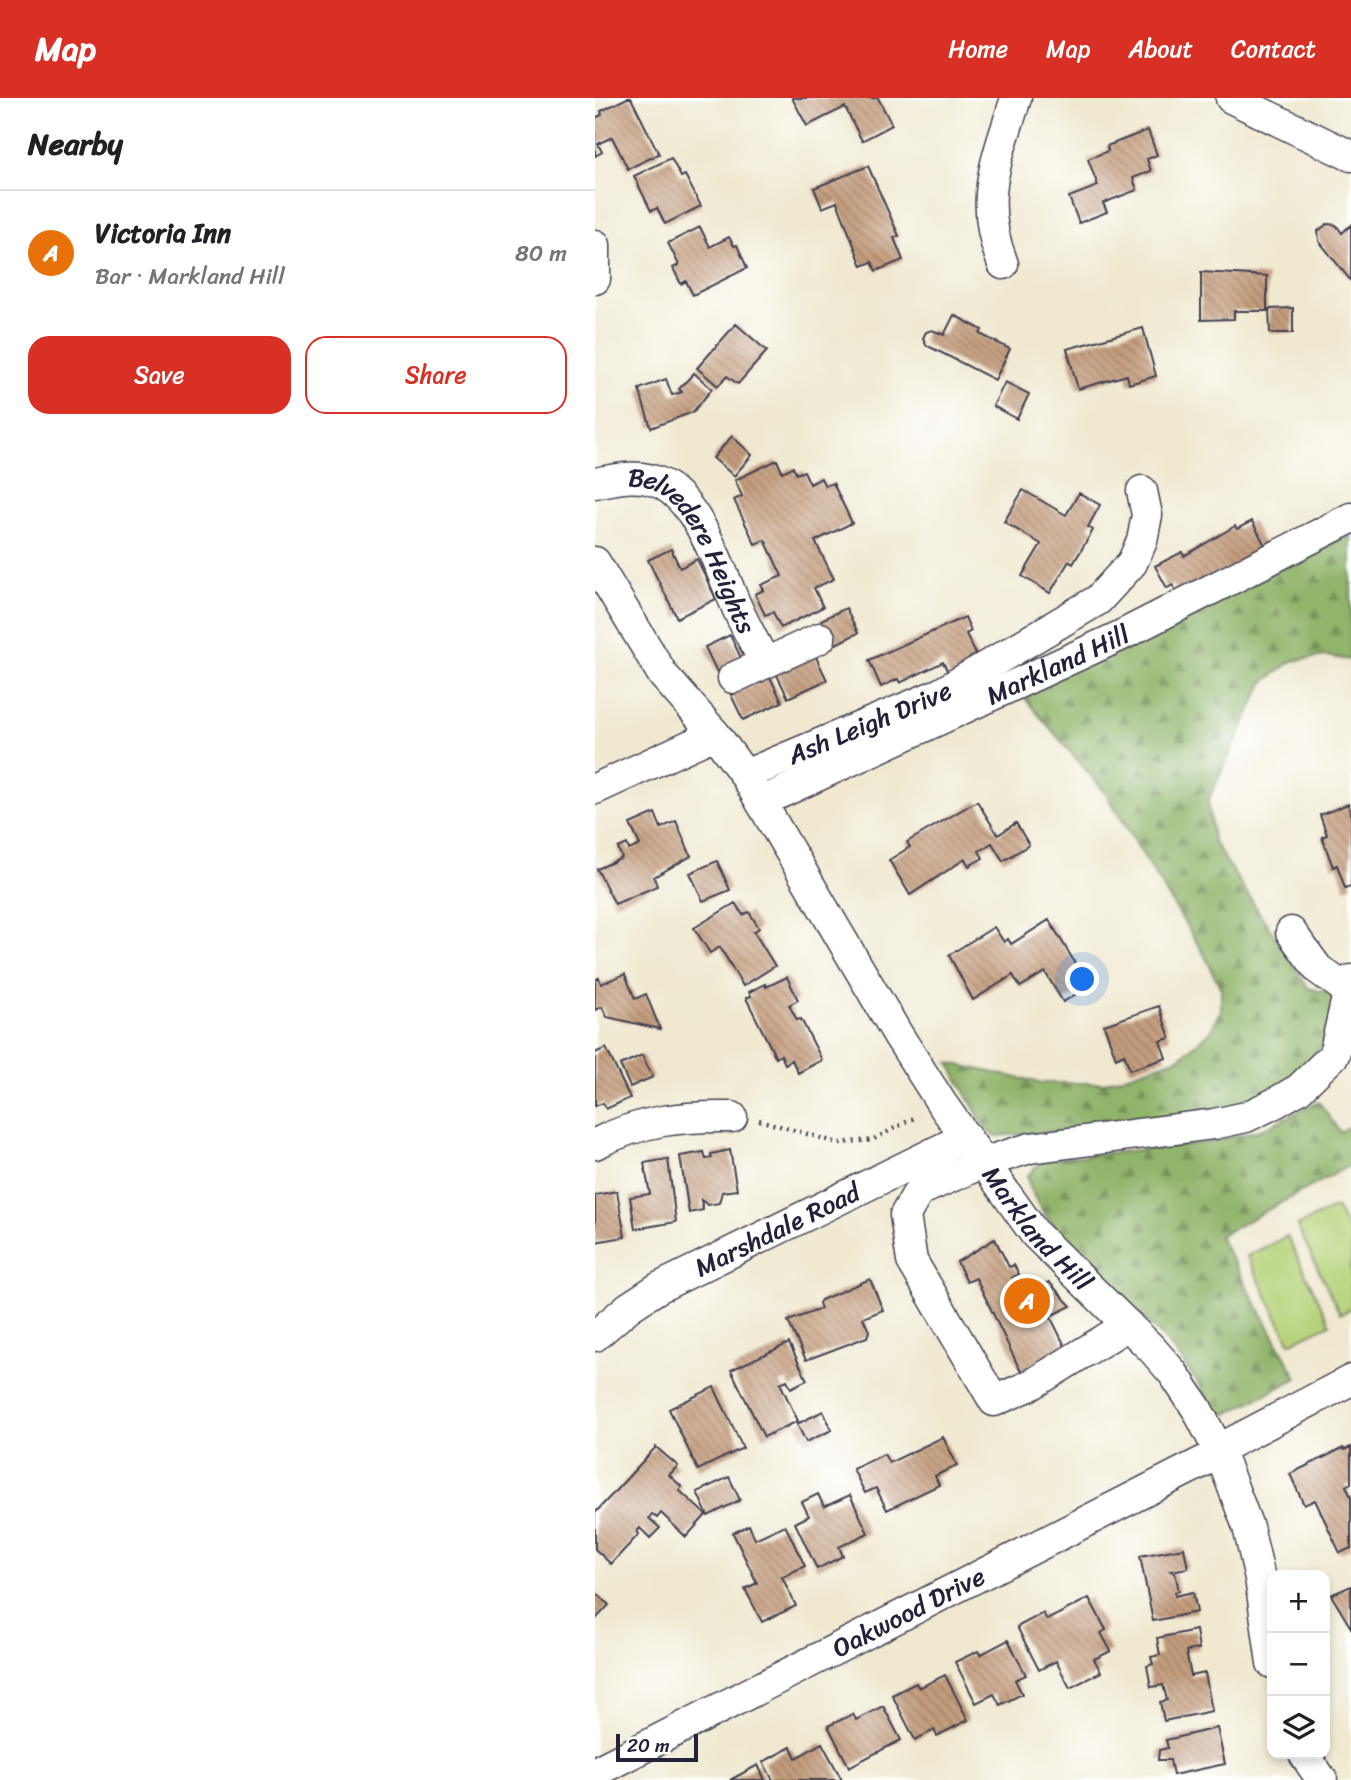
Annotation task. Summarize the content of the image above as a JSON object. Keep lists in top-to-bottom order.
{
  "streets": {
    "street": [
      "Belvedere Heights",
      "Markland Hill",
      "Ash Leigh Drive",
      "Marshdale Road",
      "Oakwood Drive"
    ]
  },
  "crossings": [
    ["Markland Hill", "Ash Leigh Drive"],
    ["Markland Hill", "Marshdale Road"],
    ["Markland Hill", "Oakwood Drive"]
  ],
  "scale_bar": "20 m",
  "page": {
    "header": "Map",
    "nav": [
      "Home",
      "Map",
      "About",
      "Contact"
    ],
    "heading": "Nearby",
    "list": [
      {
        "mark": "A",
        "name": "Victoria Inn",
        "note": "Bar · Markland Hill",
        "value": "80 m"
      }
    ],
    "buttons": ["Save", "Share"],
    "pins": "A",
    "map_buttons": ["+", "−"],
    "scale": "20 m"
  }
}
